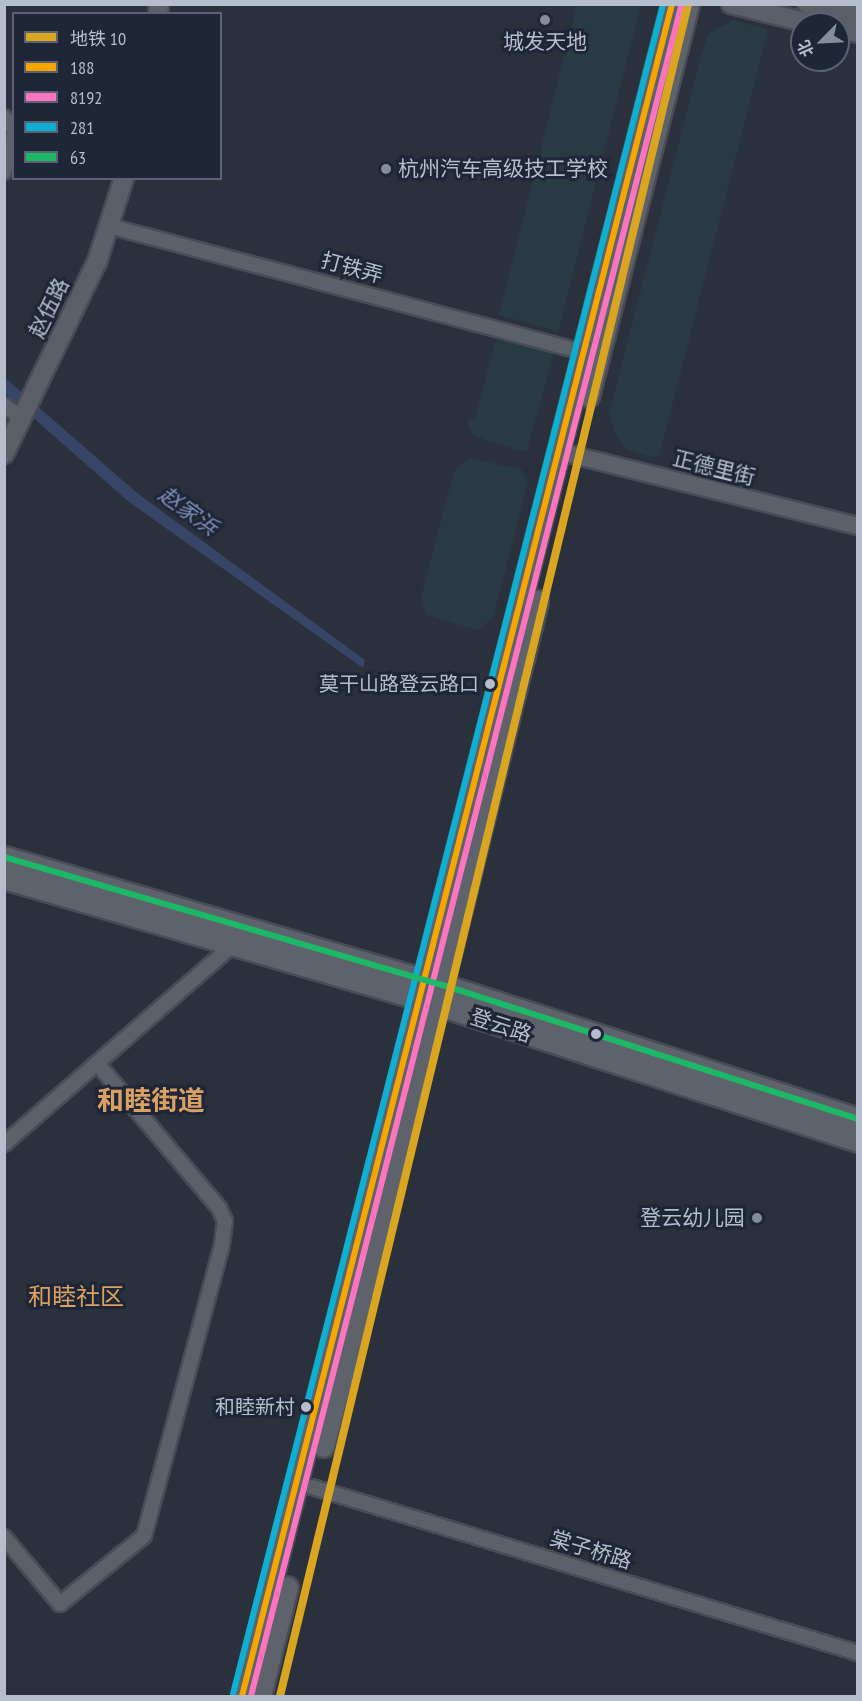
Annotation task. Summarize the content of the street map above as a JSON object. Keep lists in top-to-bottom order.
{
  "streets": {
    "main road": ["赵伍路", "登云路"],
    "street": ["打铁弄", "正德里街", "棠子桥路"]
  },
  "crossings": [
    ["打铁弄", "赵伍路"]
  ],
  "districts": ["和睦街道", "和睦社区"],
  "water": ["赵家浜"],
  "places": [
    "城发天地",
    "杭州汽车高级技工学校",
    "莫干山路登云路口",
    "登云幼儿园",
    "和睦新村"
  ],
  "lines": [
    "metro line 10",
    "transit line 188",
    "transit line 281",
    "transit line 8192",
    "transit line 63"
  ],
  "legend": [
    "地铁 10",
    "188",
    "8192",
    "281",
    "63"
  ],
  "north": "bottom left"
}
